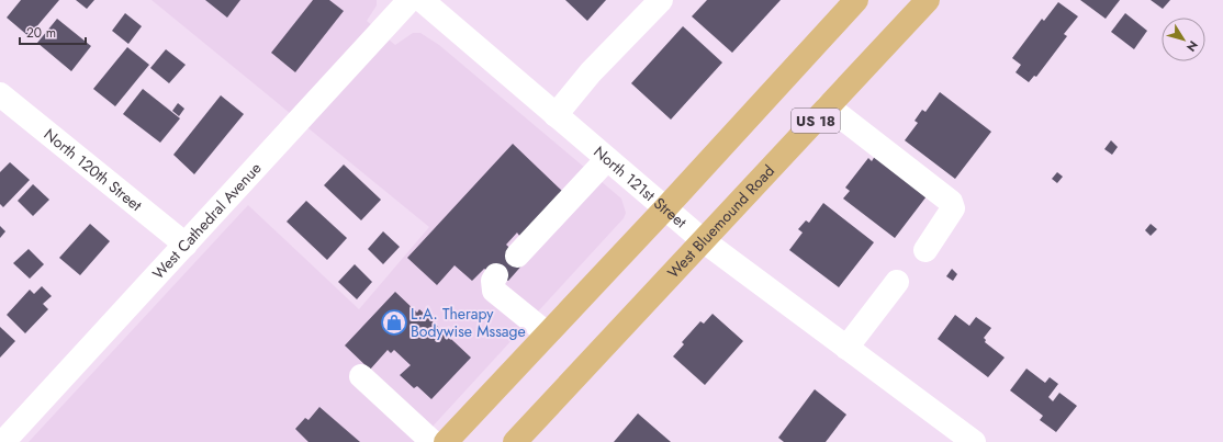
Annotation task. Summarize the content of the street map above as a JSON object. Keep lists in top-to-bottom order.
{
  "streets": {
    "main road": ["US 18", "West Bluemound Road"],
    "street": ["North 120th Street", "North 121st Street", "West Cathedral Avenue"]
  },
  "crossings": [
    ["North 120th Street", "West Cathedral Avenue"],
    ["North 121st Street", "West Bluemound Road"]
  ],
  "places": {
    "shop": ["L.A. Therapy Bodywise Mssage"]
  },
  "scale_bar": "20 m",
  "north": "bottom right"
}
